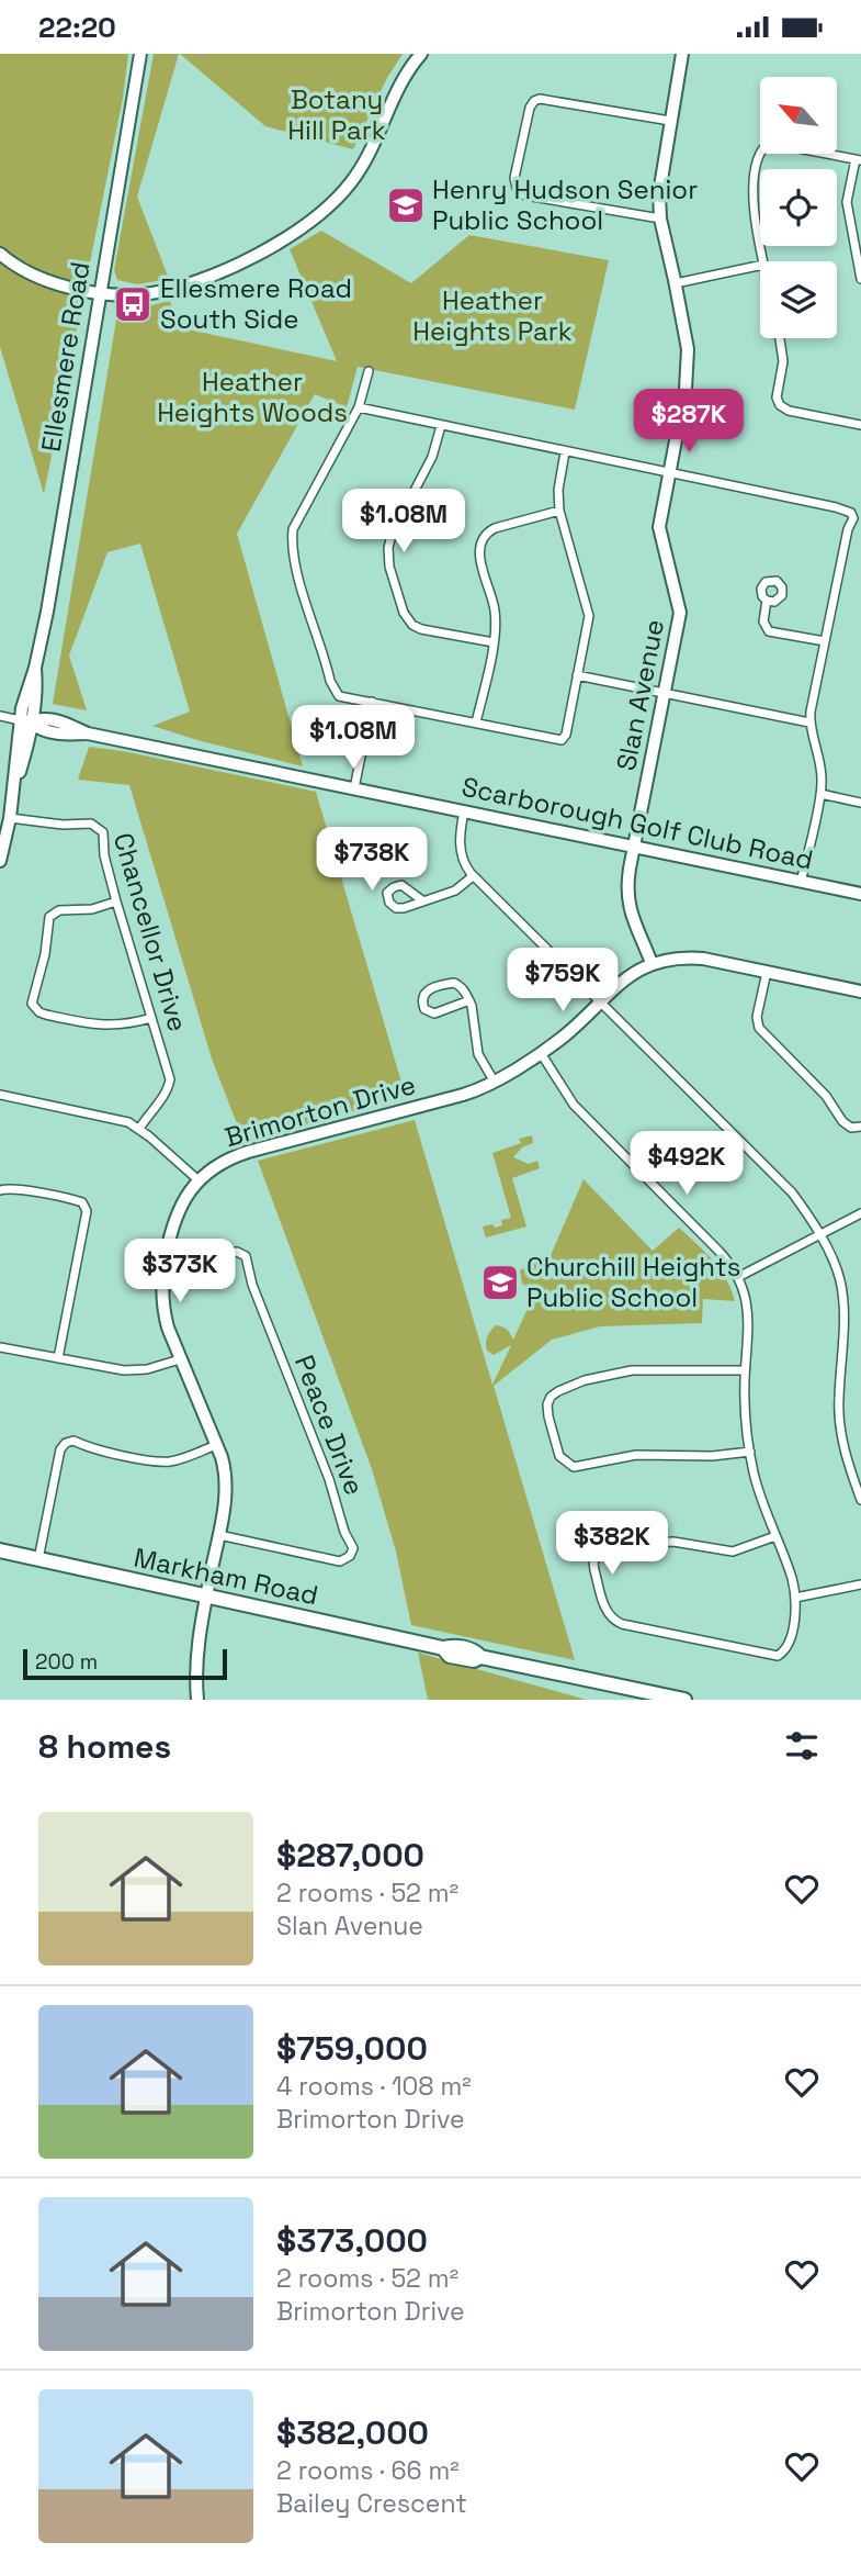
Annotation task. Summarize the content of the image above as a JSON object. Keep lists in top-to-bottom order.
{
  "streets": {
    "main road": ["Markham Road"],
    "street": [
      "Ellesmere Road",
      "Slan Avenue",
      "Scarborough Golf Club Road",
      "Chancellor Drive",
      "Brimorton Drive",
      "Peace Drive"
    ]
  },
  "crossings": [
    ["Ellesmere Road", "Scarborough Golf Club Road"],
    ["Ellesmere Road", "Chancellor Drive"],
    ["Slan Avenue", "Scarborough Golf Club Road"],
    ["Slan Avenue", "Brimorton Drive"],
    ["Brimorton Drive", "Peace Drive"],
    ["Brimorton Drive", "Markham Road"]
  ],
  "parks": ["Botany Hill Park", "Heather Heights Park", "Heather Heights Woods"],
  "places": {
    "school or university": ["Henry Hudson Senior Public School", "Churchill Heights Public School"],
    "bus stop": ["Ellesmere Road South Side"]
  },
  "scale_bar": "200 m",
  "north": "top left",
  "page": {
    "status": "22:20",
    "price": [
      "$287K",
      "$1.08M",
      "$1.08M",
      "$738K",
      "$759K",
      "$492K",
      "$373K",
      "$382K"
    ],
    "scale": "200 m",
    "heading": "8 homes",
    "list": [
      {
        "name": "$287,000",
        "note": "2 rooms · 52 m² · Slan Avenue"
      },
      {
        "name": "$759,000",
        "note": "4 rooms · 108 m² · Brimorton Drive"
      },
      {
        "name": "$373,000",
        "note": "2 rooms · 52 m² · Brimorton Drive"
      },
      {
        "name": "$382,000",
        "note": "2 rooms · 66 m² · Bailey Crescent"
      }
    ]
  }
}
